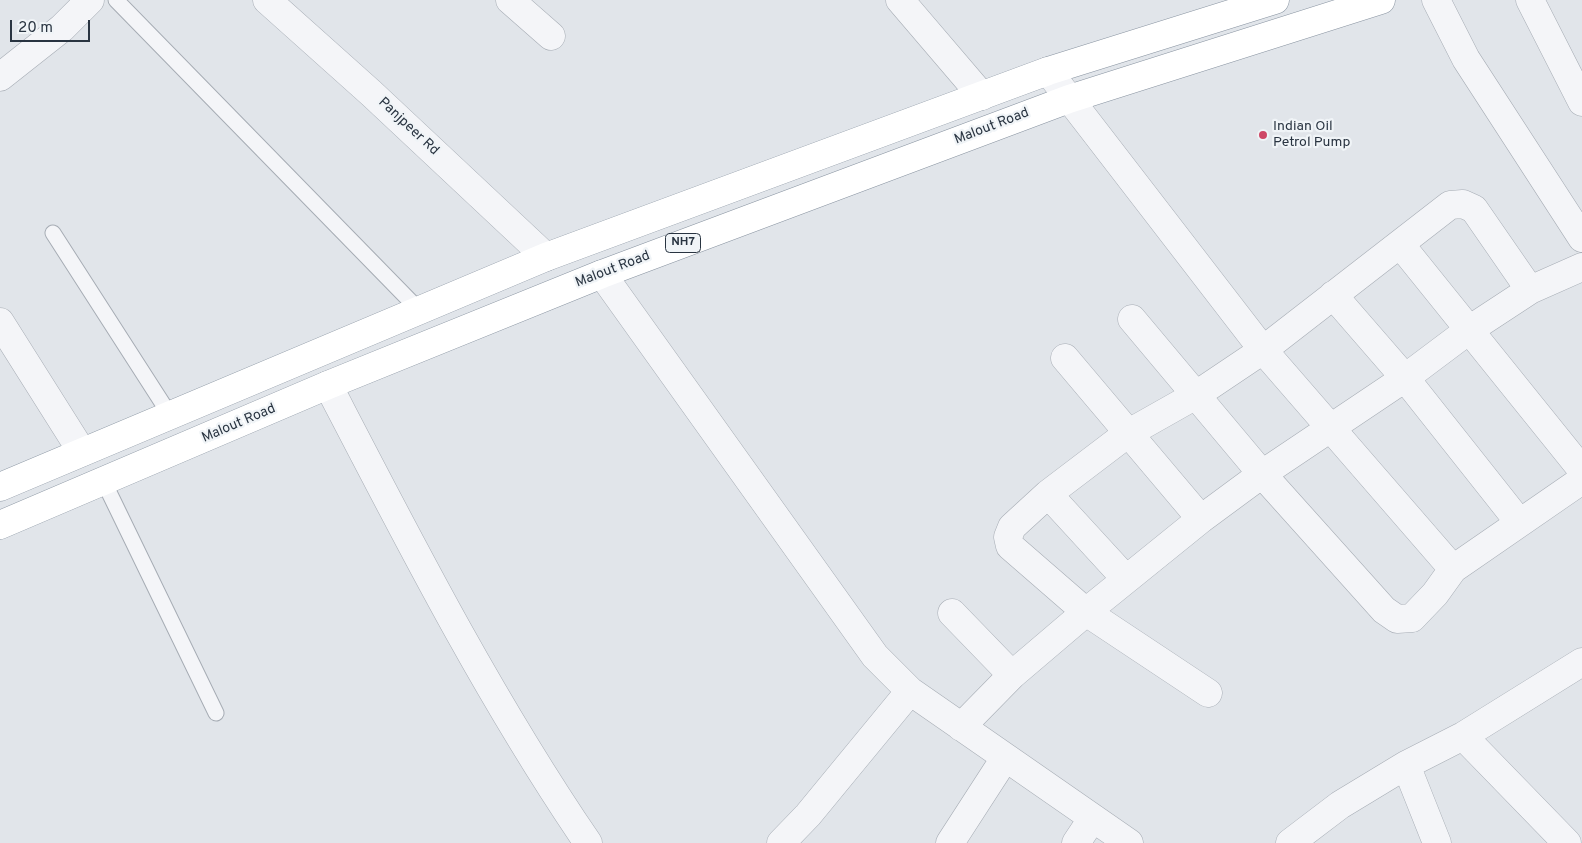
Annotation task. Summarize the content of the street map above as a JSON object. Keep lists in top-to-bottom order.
{
  "streets": {
    "highway": ["Malout Road", "NH7"],
    "street": ["Panjpeer Rd"]
  },
  "crossings": [
    ["Panjpeer Rd", "NH7"]
  ],
  "places": ["Indian Oil Petrol Pump"],
  "scale_bar": "20 m"
}
